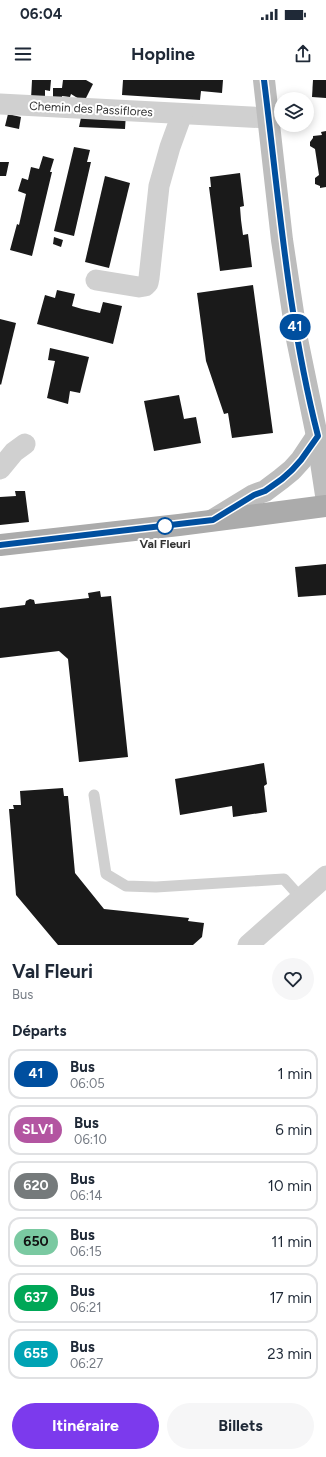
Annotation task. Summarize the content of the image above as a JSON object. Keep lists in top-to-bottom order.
{
  "streets": {
    "street": ["Chemin des Passiflores"]
  },
  "places": ["Val Fleuri"],
  "lines": ["bus line 41"],
  "page": {
    "status": "06:04",
    "header": "Hopline",
    "on_map": "41",
    "heading": [
      ["Val Fleuri", "Bus"],
      "Départs"
    ],
    "list": [
      {
        "mark": "41",
        "name": "Bus",
        "note": "06:05",
        "value": "1 min"
      },
      {
        "mark": "SLV1",
        "name": "Bus",
        "note": "06:10",
        "value": "6 min"
      },
      {
        "mark": "620",
        "name": "Bus",
        "note": "06:14",
        "value": "10 min"
      },
      {
        "mark": "650",
        "name": "Bus",
        "note": "06:15",
        "value": "11 min"
      },
      {
        "mark": "637",
        "name": "Bus",
        "note": "06:21",
        "value": "17 min"
      },
      {
        "mark": "655",
        "name": "Bus",
        "note": "06:27",
        "value": "23 min"
      }
    ],
    "buttons": ["Itinéraire", "Billets"]
  }
}
